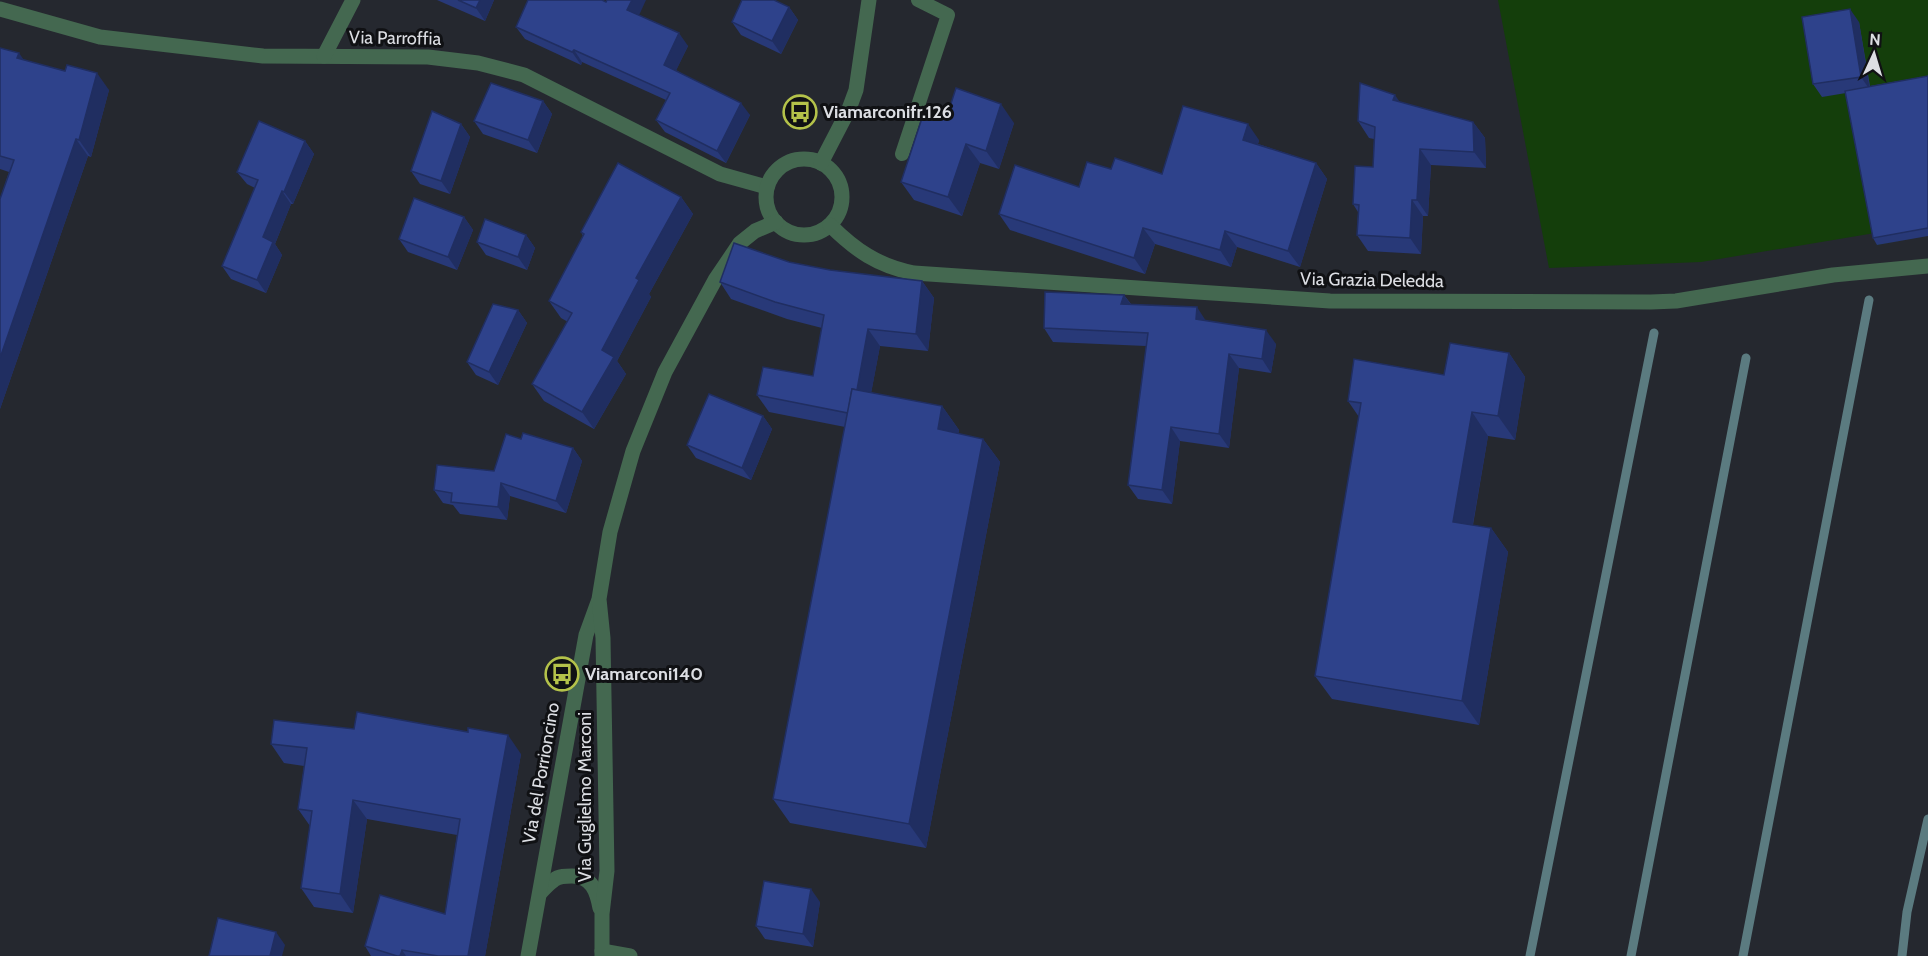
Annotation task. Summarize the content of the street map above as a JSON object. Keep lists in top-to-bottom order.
{
  "streets": {
    "street": [
      "Via Parroffia",
      "Via Grazia Deledda",
      "Via del Porrioncino",
      "Via Guglielmo Marconi"
    ]
  },
  "crossings": [
    ["Via Parroffia", "Via Grazia Deledda"],
    ["Via Parroffia", "Via Guglielmo Marconi"],
    ["Via Grazia Deledda", "Via Guglielmo Marconi"],
    ["Via del Porrioncino", "Via Guglielmo Marconi"]
  ],
  "places": {
    "bus stop": ["Viamarconifr.126", "Viamarconi140"]
  },
  "north": "top"
}
